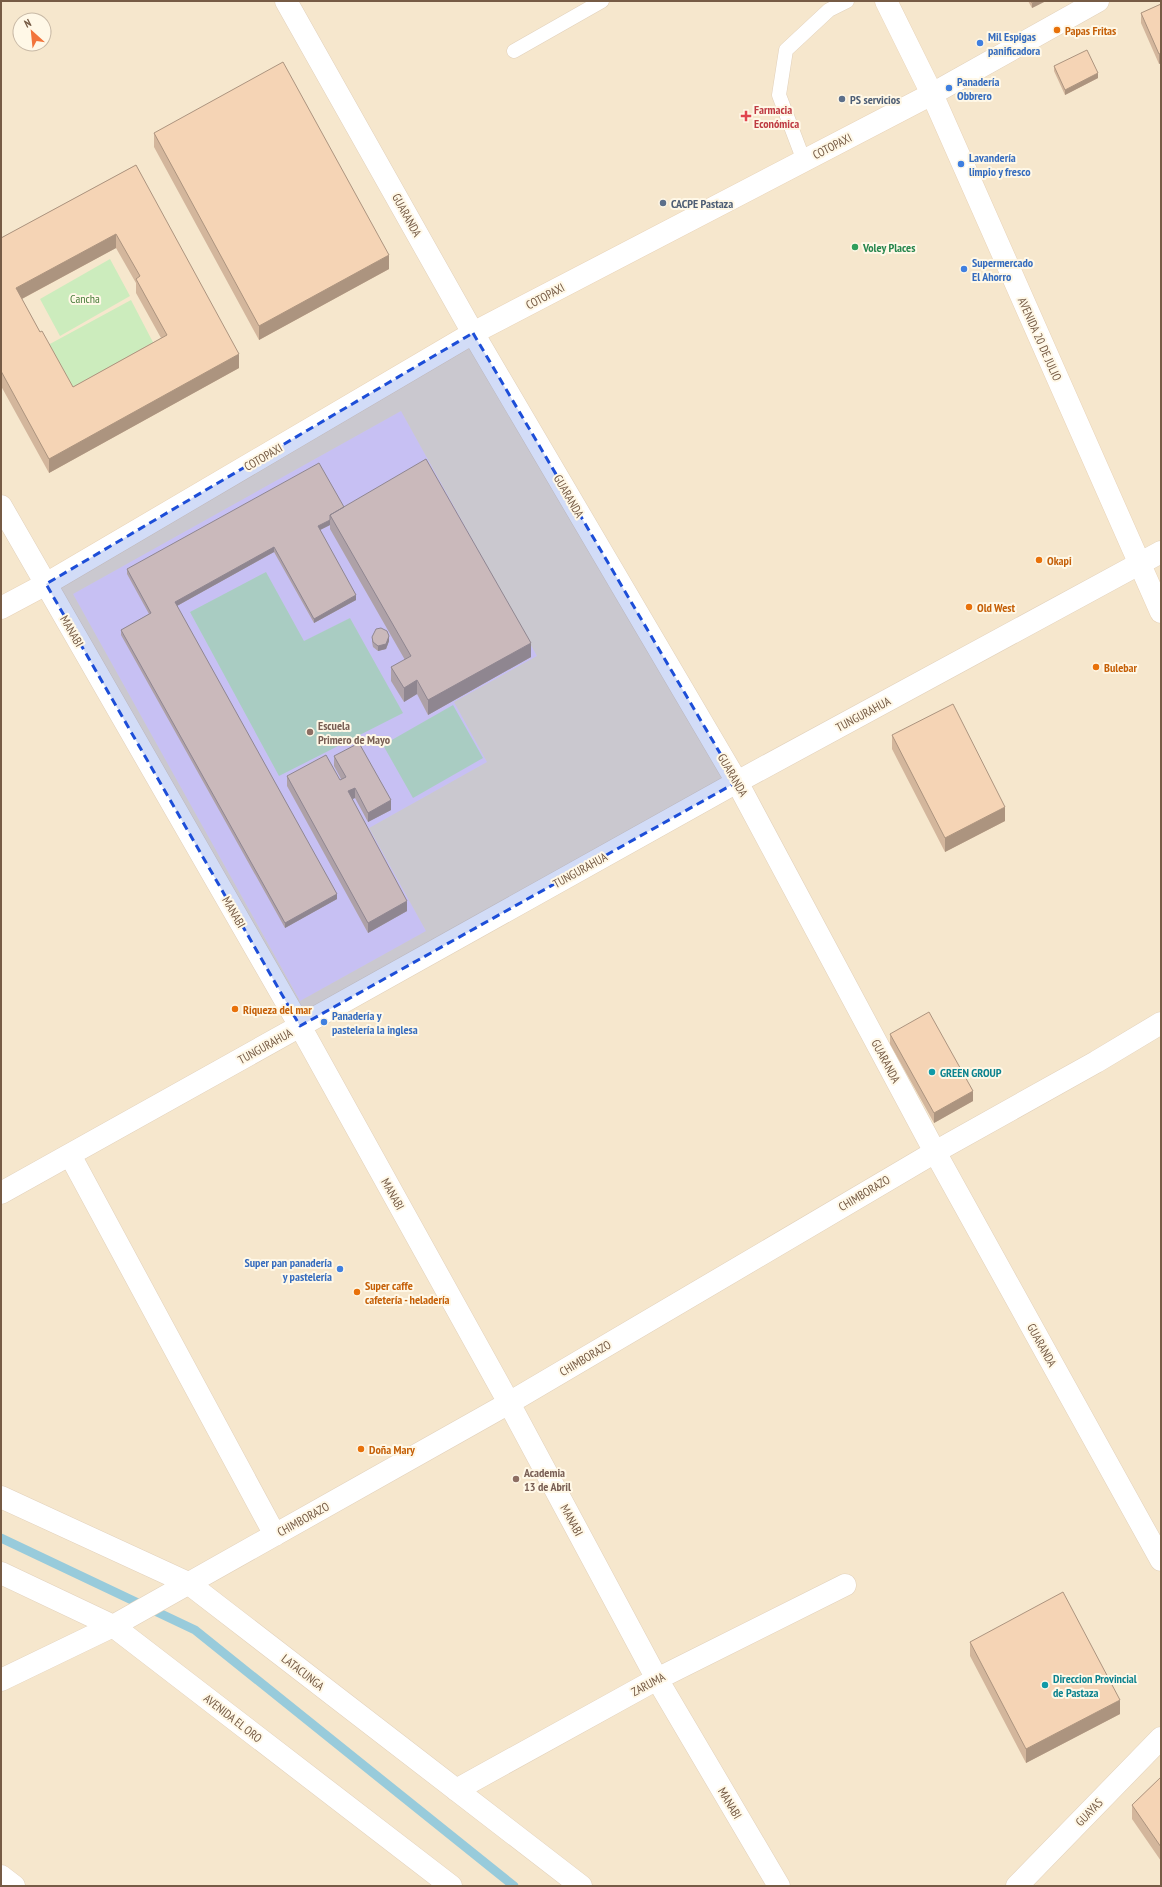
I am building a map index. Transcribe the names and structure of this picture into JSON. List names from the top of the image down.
{
  "streets": {
    "street": [
      "COTOPAXI",
      "GUARANDA",
      "AVENIDA 20 DE JULIO",
      "MANABI",
      "TUNGURAHUA",
      "CHIMBORAZO",
      "LATACUNGA",
      "ZARUMA",
      "AVENIDA EL ORO",
      "GUAYAS"
    ]
  },
  "crossings": [
    ["COTOPAXI", "GUARANDA"],
    ["COTOPAXI", "AVENIDA 20 DE JULIO"],
    ["COTOPAXI", "MANABI"],
    ["GUARANDA", "TUNGURAHUA"],
    ["GUARANDA", "CHIMBORAZO"],
    ["AVENIDA 20 DE JULIO", "TUNGURAHUA"],
    ["MANABI", "TUNGURAHUA"],
    ["MANABI", "CHIMBORAZO"],
    ["MANABI", "ZARUMA"],
    ["CHIMBORAZO", "LATACUNGA"],
    ["CHIMBORAZO", "AVENIDA EL ORO"],
    ["LATACUNGA", "ZARUMA"]
  ],
  "parks": ["Cancha"],
  "places": {
    "other": [
      "Papas Fritas",
      "Mil Espigas panificadora",
      "Panadería Obbrero",
      "PS servicios",
      "Lavandería limpio y fresco",
      "CACPE Pastaza",
      "Voley Places",
      "Supermercado El Ahorro",
      "Okapi",
      "Old West",
      "Bulebar",
      "Escuela Primero de Mayo",
      "Riqueza del mar",
      "Panadería y pastelería la inglesa",
      "GREEN GROUP",
      "Super pan panadería y pastelería",
      "Super caffe cafetería - heladería",
      "Doña Mary",
      "Academia 13 de Abril",
      "Direccion Provincial de Pastaza"
    ],
    "health": ["Farmacia Económica"]
  },
  "north": "top left"
}
